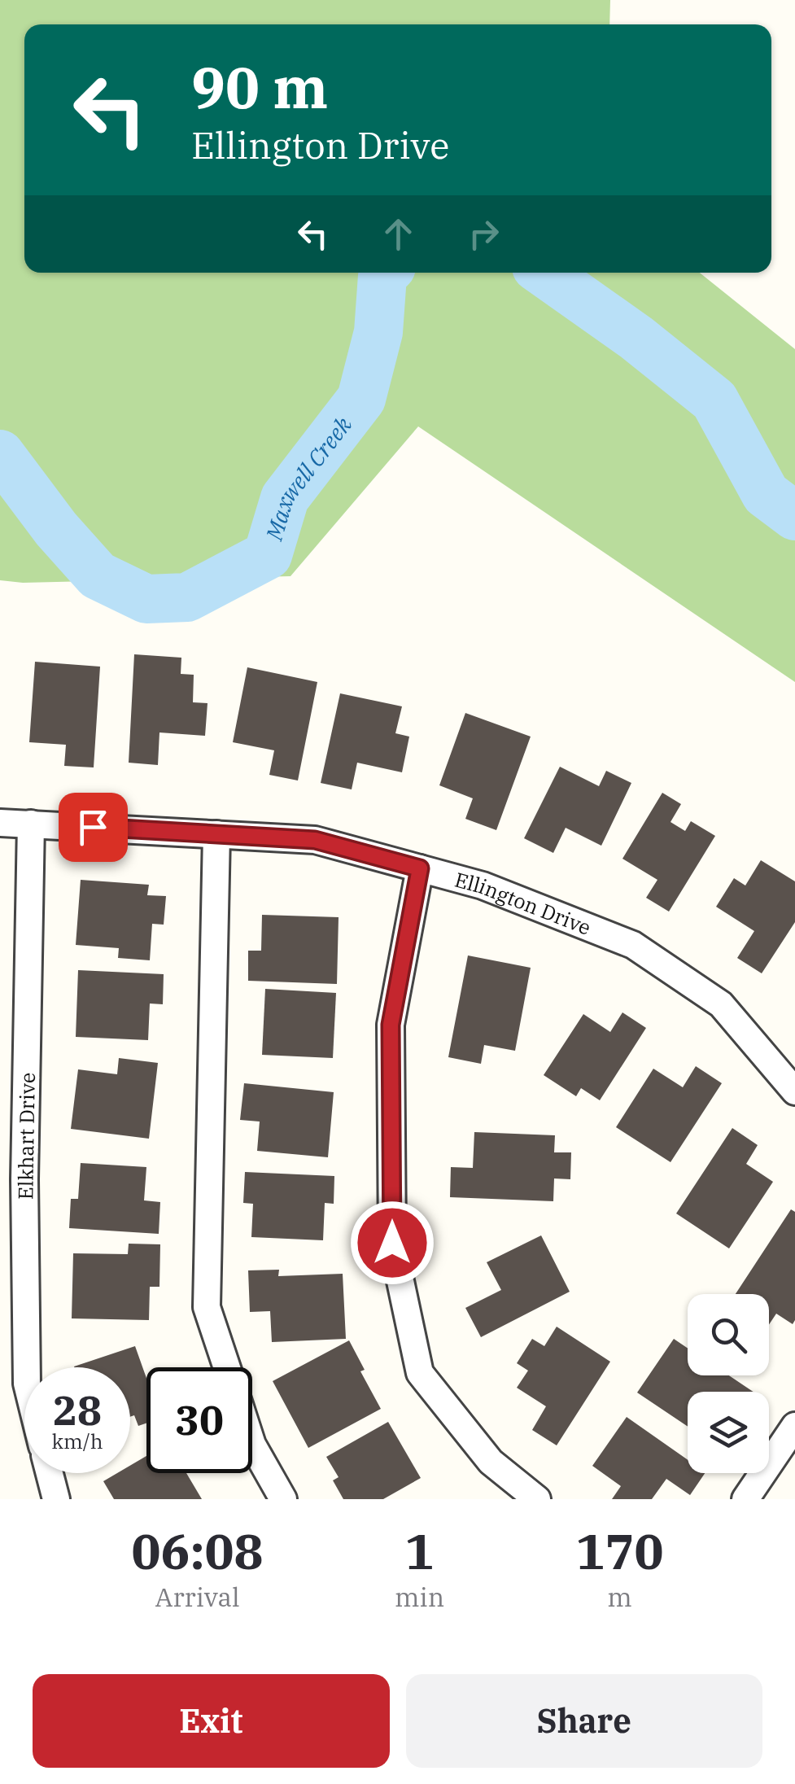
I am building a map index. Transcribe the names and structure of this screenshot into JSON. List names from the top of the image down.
{
  "streets": {
    "street": ["Ellington Drive", "Elkhart Drive"]
  },
  "crossings": [
    ["Ellington Drive", "Elkhart Drive"]
  ],
  "water": ["Maxwell Creek"],
  "page": {
    "turn": ["90 m", "Ellington Drive"],
    "speed": "28 km/h",
    "limit": "30",
    "eta": [
      "06:08",
      "Arrival",
      "1",
      "min",
      "170",
      "m"
    ],
    "buttons": ["Exit", "Share"]
  }
}
